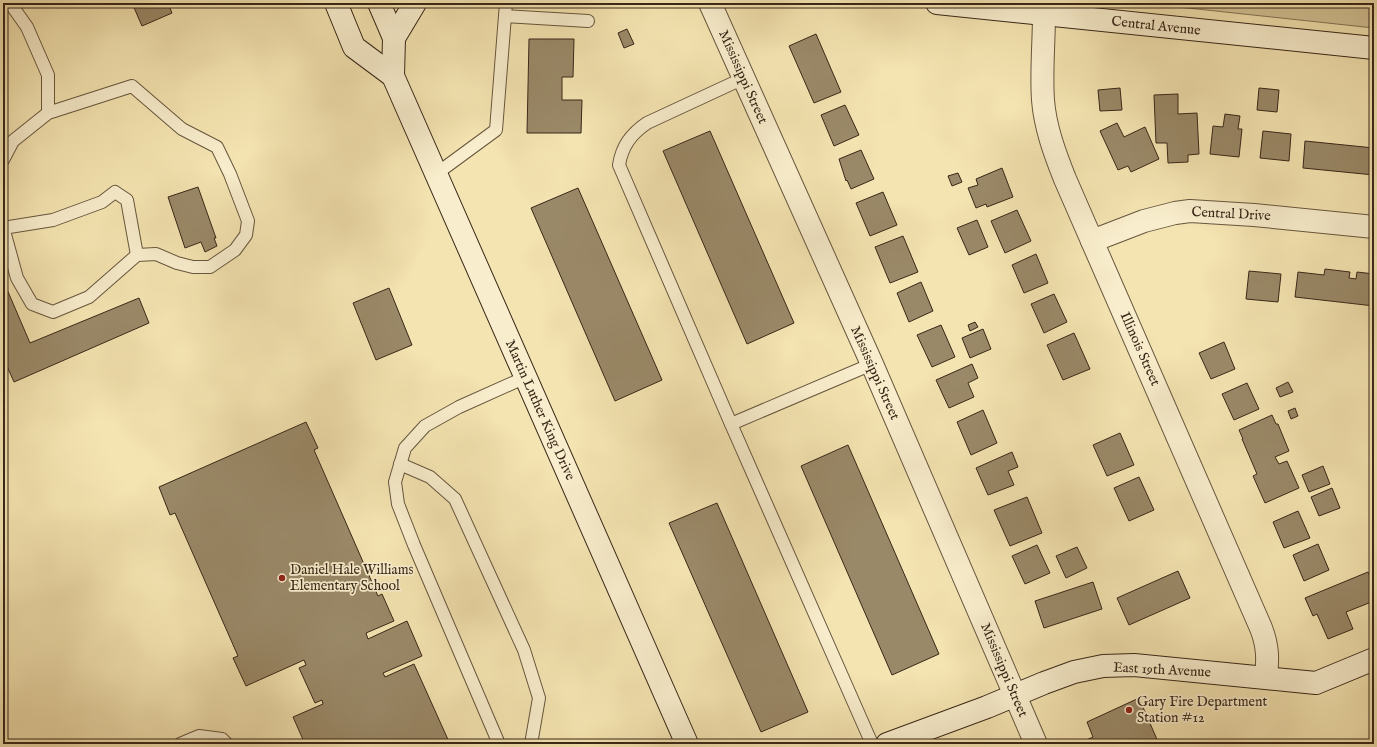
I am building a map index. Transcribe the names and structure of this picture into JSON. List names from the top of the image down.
{
  "streets": {
    "street": [
      "Central Avenue",
      "Mississippi Street",
      "Central Drive",
      "Illinois Street",
      "Martin Luther King Drive",
      "East 19th Avenue"
    ]
  },
  "crossings": [
    ["Central Avenue", "Illinois Street"],
    ["Mississippi Street", "East 19th Avenue"],
    ["Central Drive", "Illinois Street"],
    ["Illinois Street", "East 19th Avenue"]
  ],
  "places": ["Daniel Hale Williams Elementary School", "Gary Fire Department Station #12"]
}
